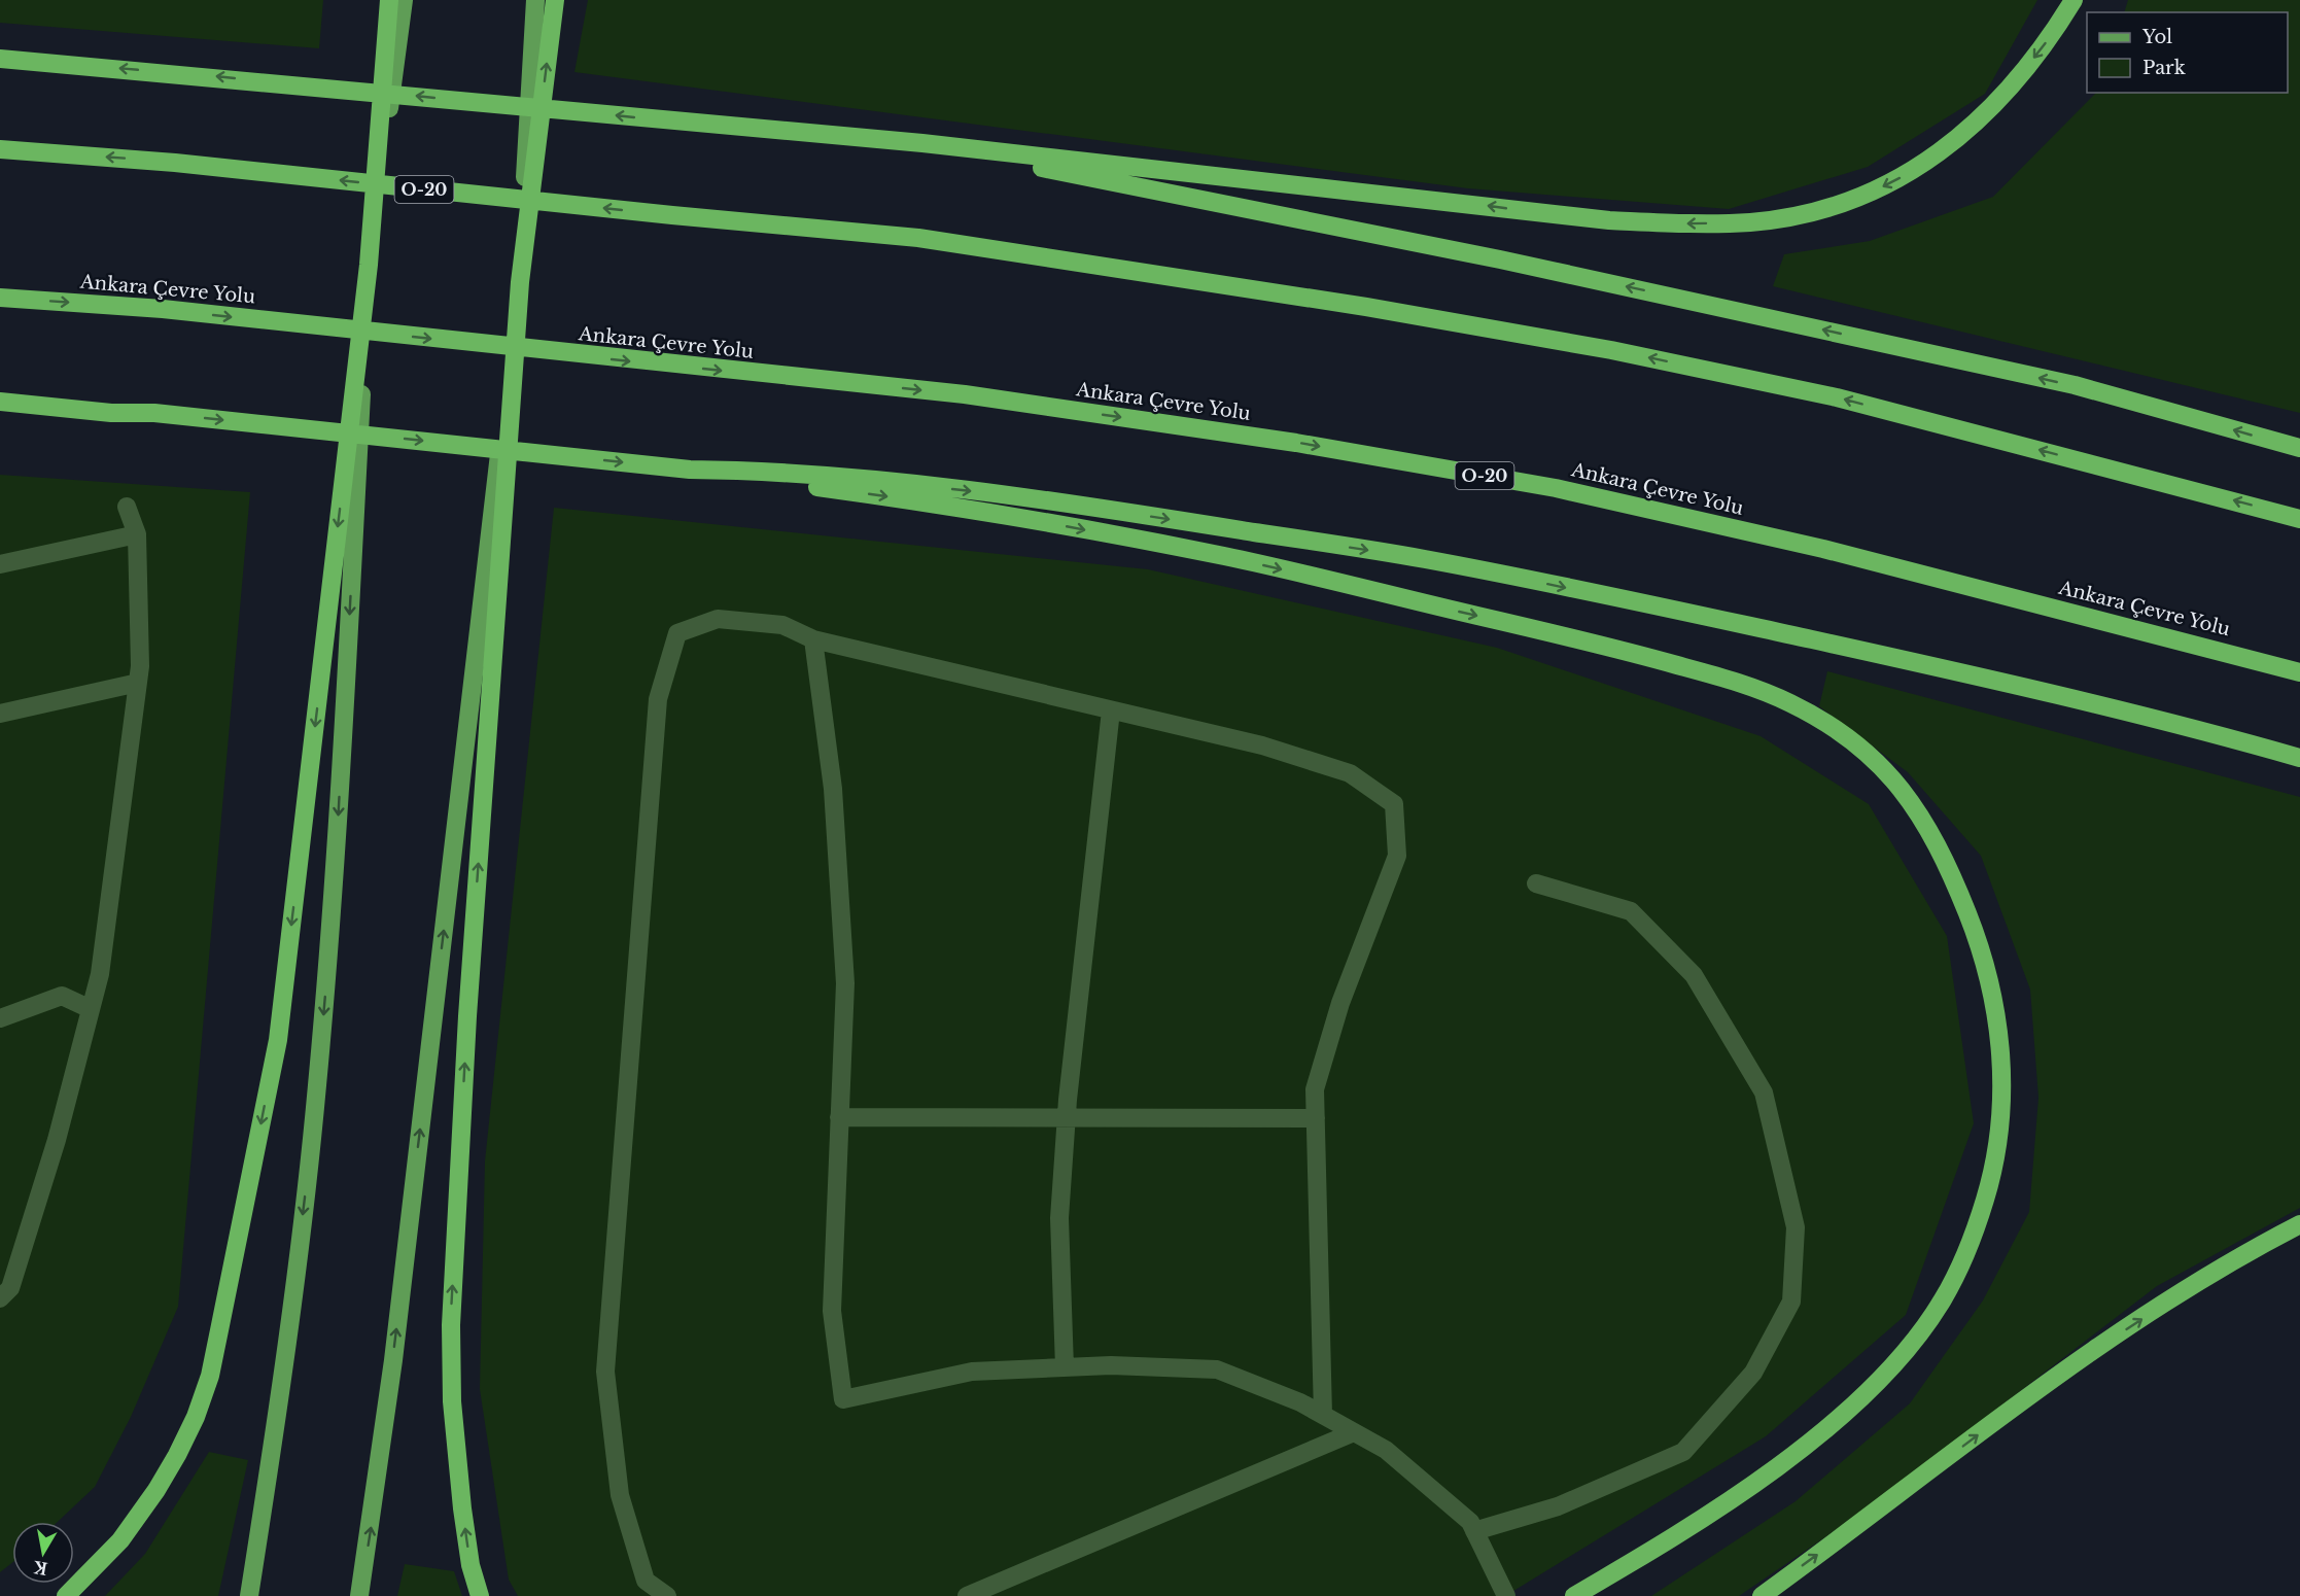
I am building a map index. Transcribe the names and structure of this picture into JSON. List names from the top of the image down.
{
  "streets": {
    "highway": ["O-20", "Ankara Çevre Yolu"]
  },
  "legend": ["Yol", "Park"],
  "north": "bottom"
}
